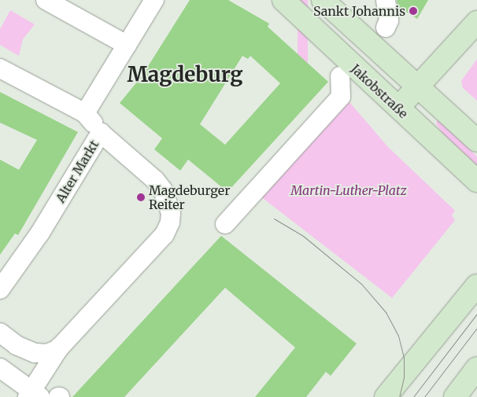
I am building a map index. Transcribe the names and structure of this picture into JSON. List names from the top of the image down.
{
  "streets": {
    "main road": ["Jakobstraße"],
    "street": ["Alter Markt"]
  },
  "districts": ["Magdeburg"],
  "parks": ["Martin-Luther-Platz"],
  "places": ["Sankt Johannis", "Magdeburger Reiter"]
}
